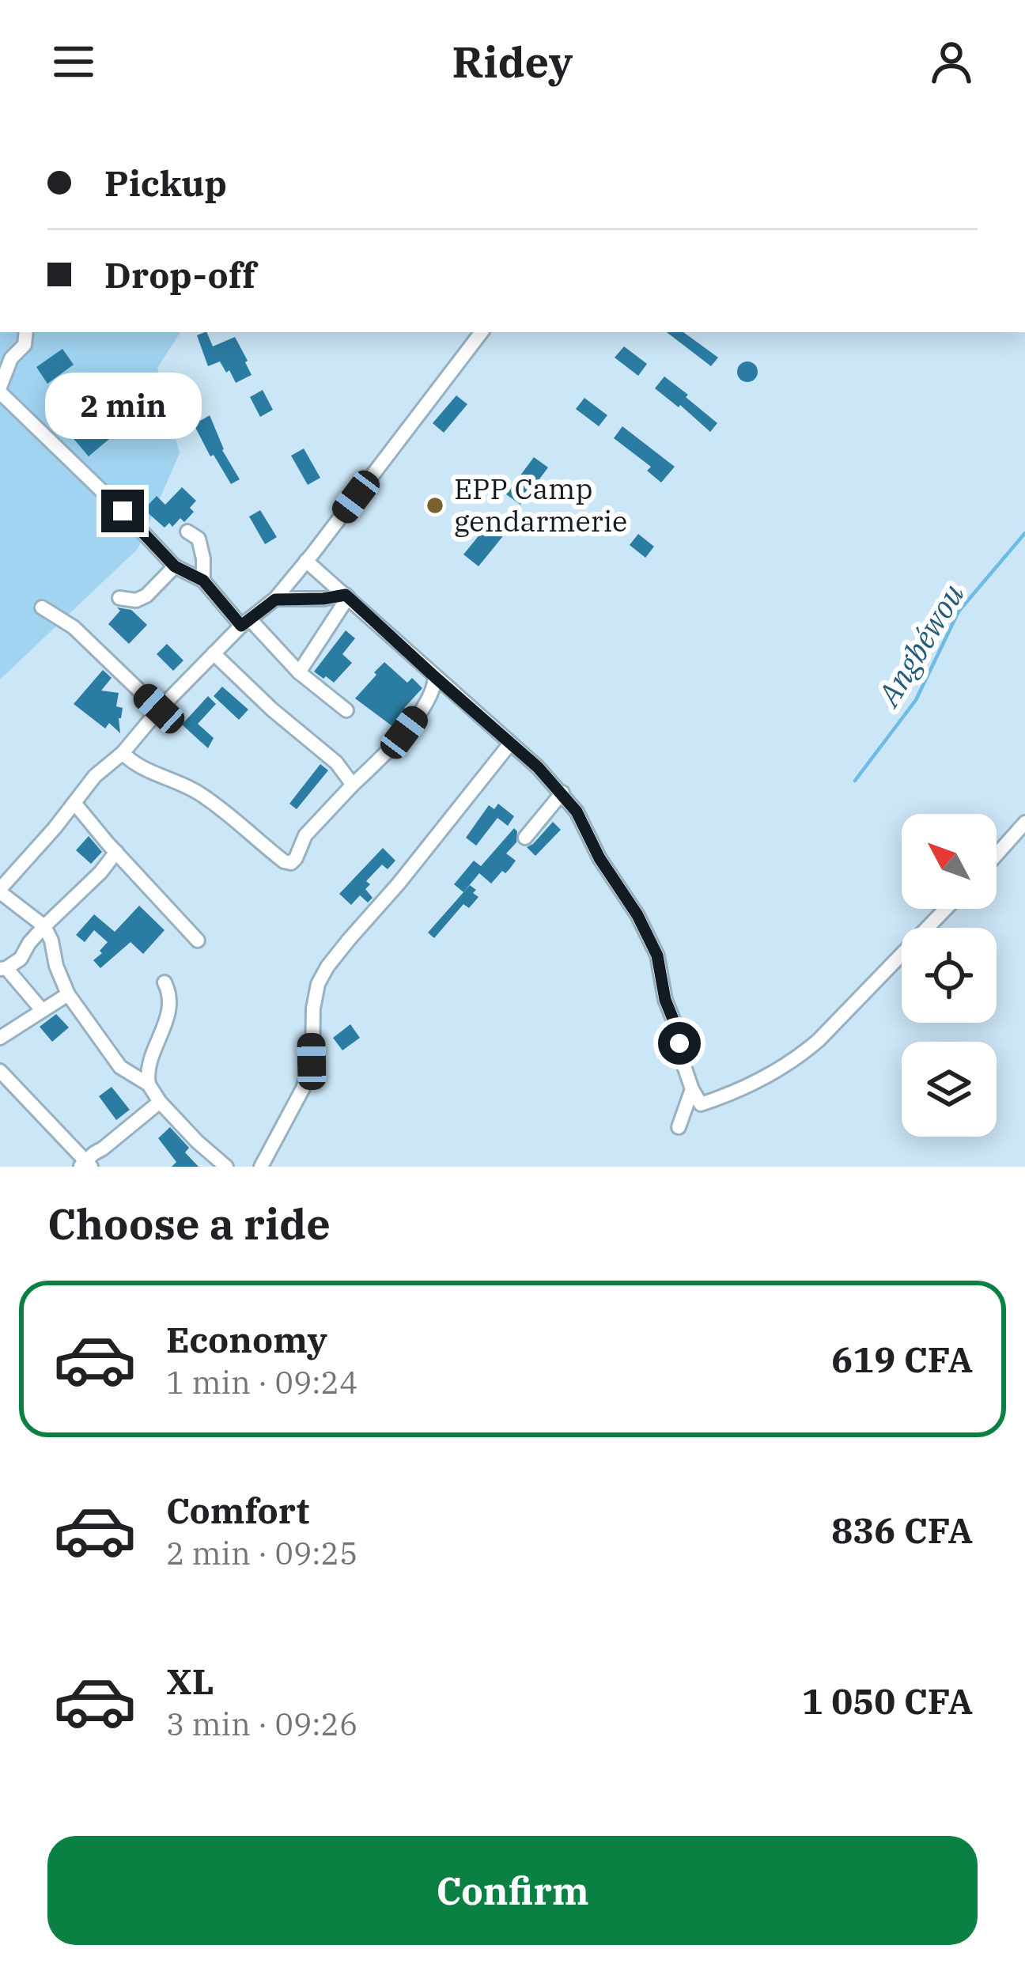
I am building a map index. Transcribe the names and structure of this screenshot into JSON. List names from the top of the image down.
{
  "water": ["Angbéwou"],
  "places": ["EPP Camp gendarmerie"],
  "north": "top left",
  "page": {
    "header": "Ridey",
    "banner": ["Pickup", "Drop-off"],
    "bubble": "2 min",
    "heading": "Choose a ride",
    "list": [
      {
        "name": "Economy",
        "note": "1 min · 09:24",
        "value": "619 CFA"
      },
      {
        "name": "Comfort",
        "note": "2 min · 09:25",
        "value": "836 CFA"
      },
      {
        "name": "XL",
        "note": "3 min · 09:26",
        "value": "1 050 CFA"
      }
    ],
    "buttons": "Confirm"
  }
}
